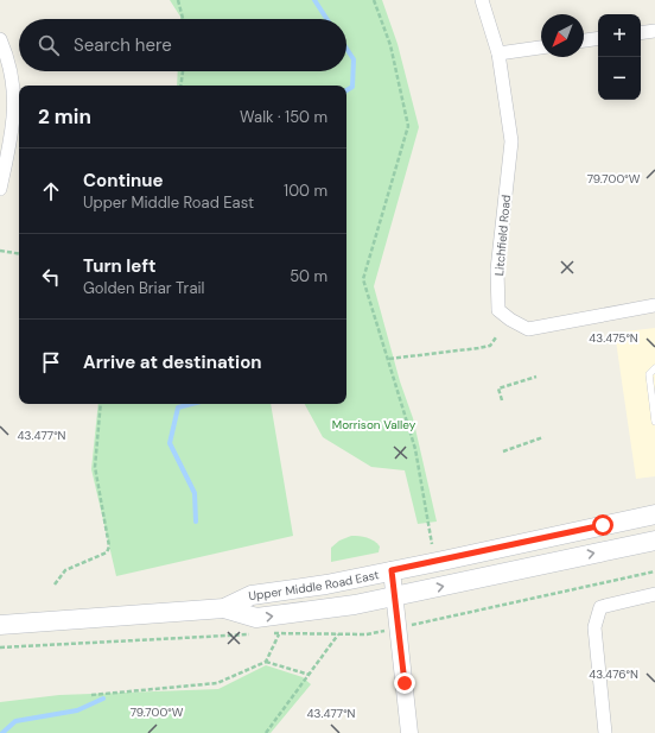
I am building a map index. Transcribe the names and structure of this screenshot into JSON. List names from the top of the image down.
{
  "streets": {
    "main road": ["Upper Middle Road East"],
    "street": ["Litchfield Road"]
  },
  "parks": ["Morrison Valley"],
  "north": "bottom left",
  "page": {
    "map_buttons": ["+", "−"],
    "search": "Search here",
    "heading": ["2 min", "Walk · 150 m"],
    "list": [
      ["Continue", "Upper Middle Road East", "100 m"],
      ["Turn left", "Golden Briar Trail", "50 m"],
      "Arrive at destination"
    ]
  },
  "coordinates": [
    "79.700°W",
    "43.475°N",
    "43.477°N",
    "43.476°N"
  ]
}
